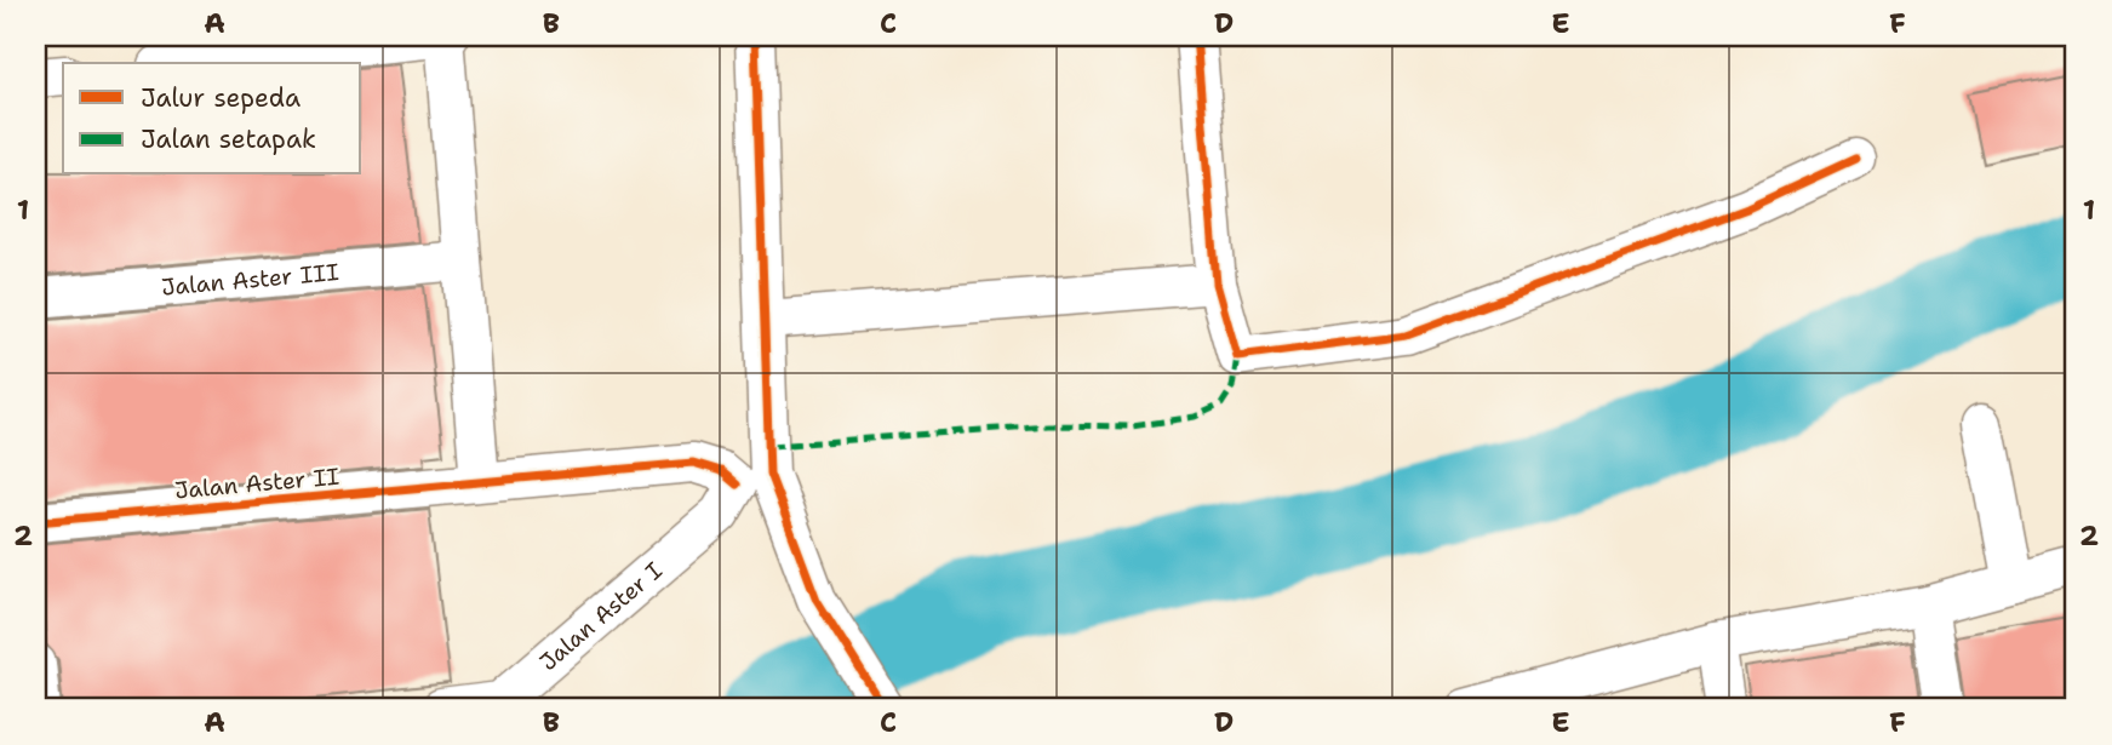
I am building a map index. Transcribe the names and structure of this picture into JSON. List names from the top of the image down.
{
  "streets": {
    "street": ["Jalan Aster III", "Jalan Aster II", "Jalan Aster I"]
  },
  "crossings": [
    ["Jalan Aster II", "Jalan Aster I"]
  ],
  "legend": ["Jalur sepeda", "Jalan setapak"],
  "grid": {
    "columns": [
      "A",
      "B",
      "C",
      "D",
      "E",
      "F"
    ],
    "rows": ["1", "2"]
  }
}
